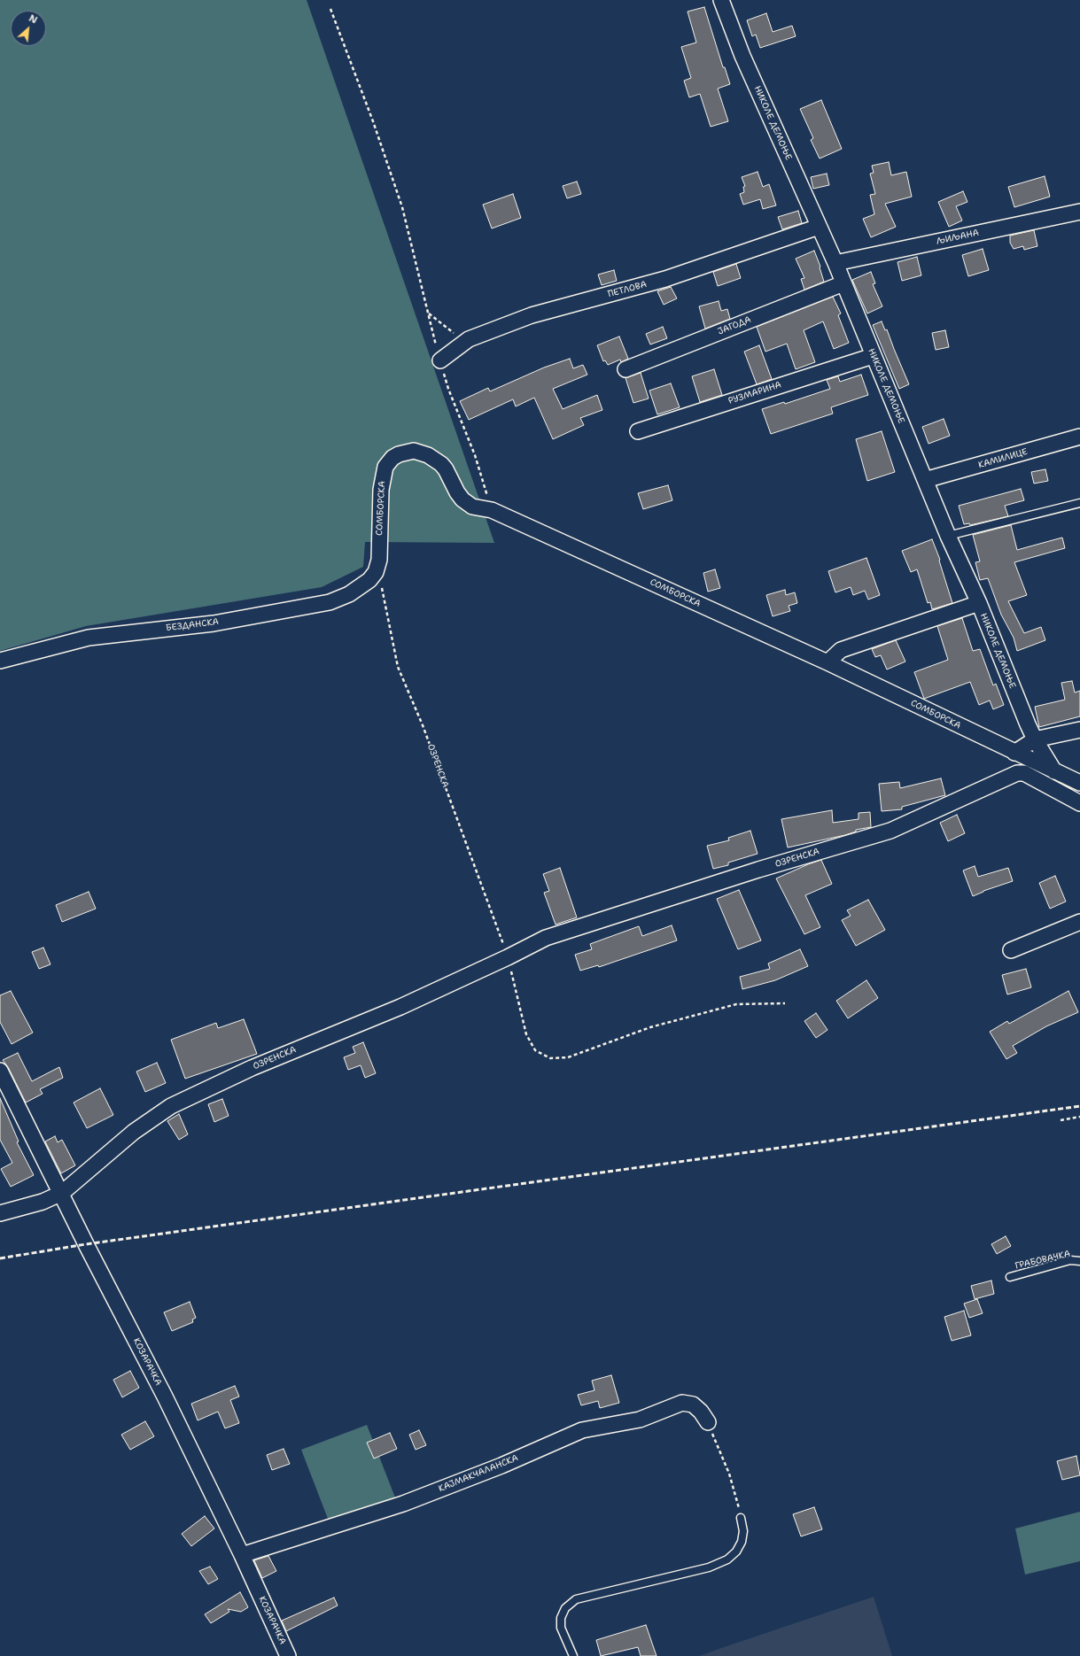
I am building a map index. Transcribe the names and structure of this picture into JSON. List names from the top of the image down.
{
  "streets": {
    "street": [
      "НИКОЛЕ ДЕМОЊЕ",
      "ЉИЉАНА",
      "ПЕТЛОВА",
      "ЈАГОДА",
      "РУЗМАРИНА",
      "КАМИЛИЦЕ",
      "СОМБОРСКА",
      "БЕЗДАНСКА",
      "ОЗРЕНСКА",
      "КОЗАРАЧКА",
      "КАЈМАКЧАЛАНСКА"
    ],
    "lane": ["ГРАБОВАЧКА"]
  },
  "crossings": [
    ["НИКОЛЕ ДЕМОЊЕ", "ЉИЉАНА"],
    ["НИКОЛЕ ДЕМОЊЕ", "ПЕТЛОВА"],
    ["НИКОЛЕ ДЕМОЊЕ", "ЈАГОДА"],
    ["НИКОЛЕ ДЕМОЊЕ", "РУЗМАРИНА"],
    ["НИКОЛЕ ДЕМОЊЕ", "КАМИЛИЦЕ"],
    ["НИКОЛЕ ДЕМОЊЕ", "СОМБОРСКА"],
    ["СОМБОРСКА", "БЕЗДАНСКА"],
    ["СОМБОРСКА", "ОЗРЕНСКА"],
    ["БЕЗДАНСКА", "ОЗРЕНСКА"],
    ["ОЗРЕНСКА", "КОЗАРАЧКА"],
    ["КОЗАРАЧКА", "КАЈМАКЧАЛАНСКА"]
  ],
  "north": "top right"
}
